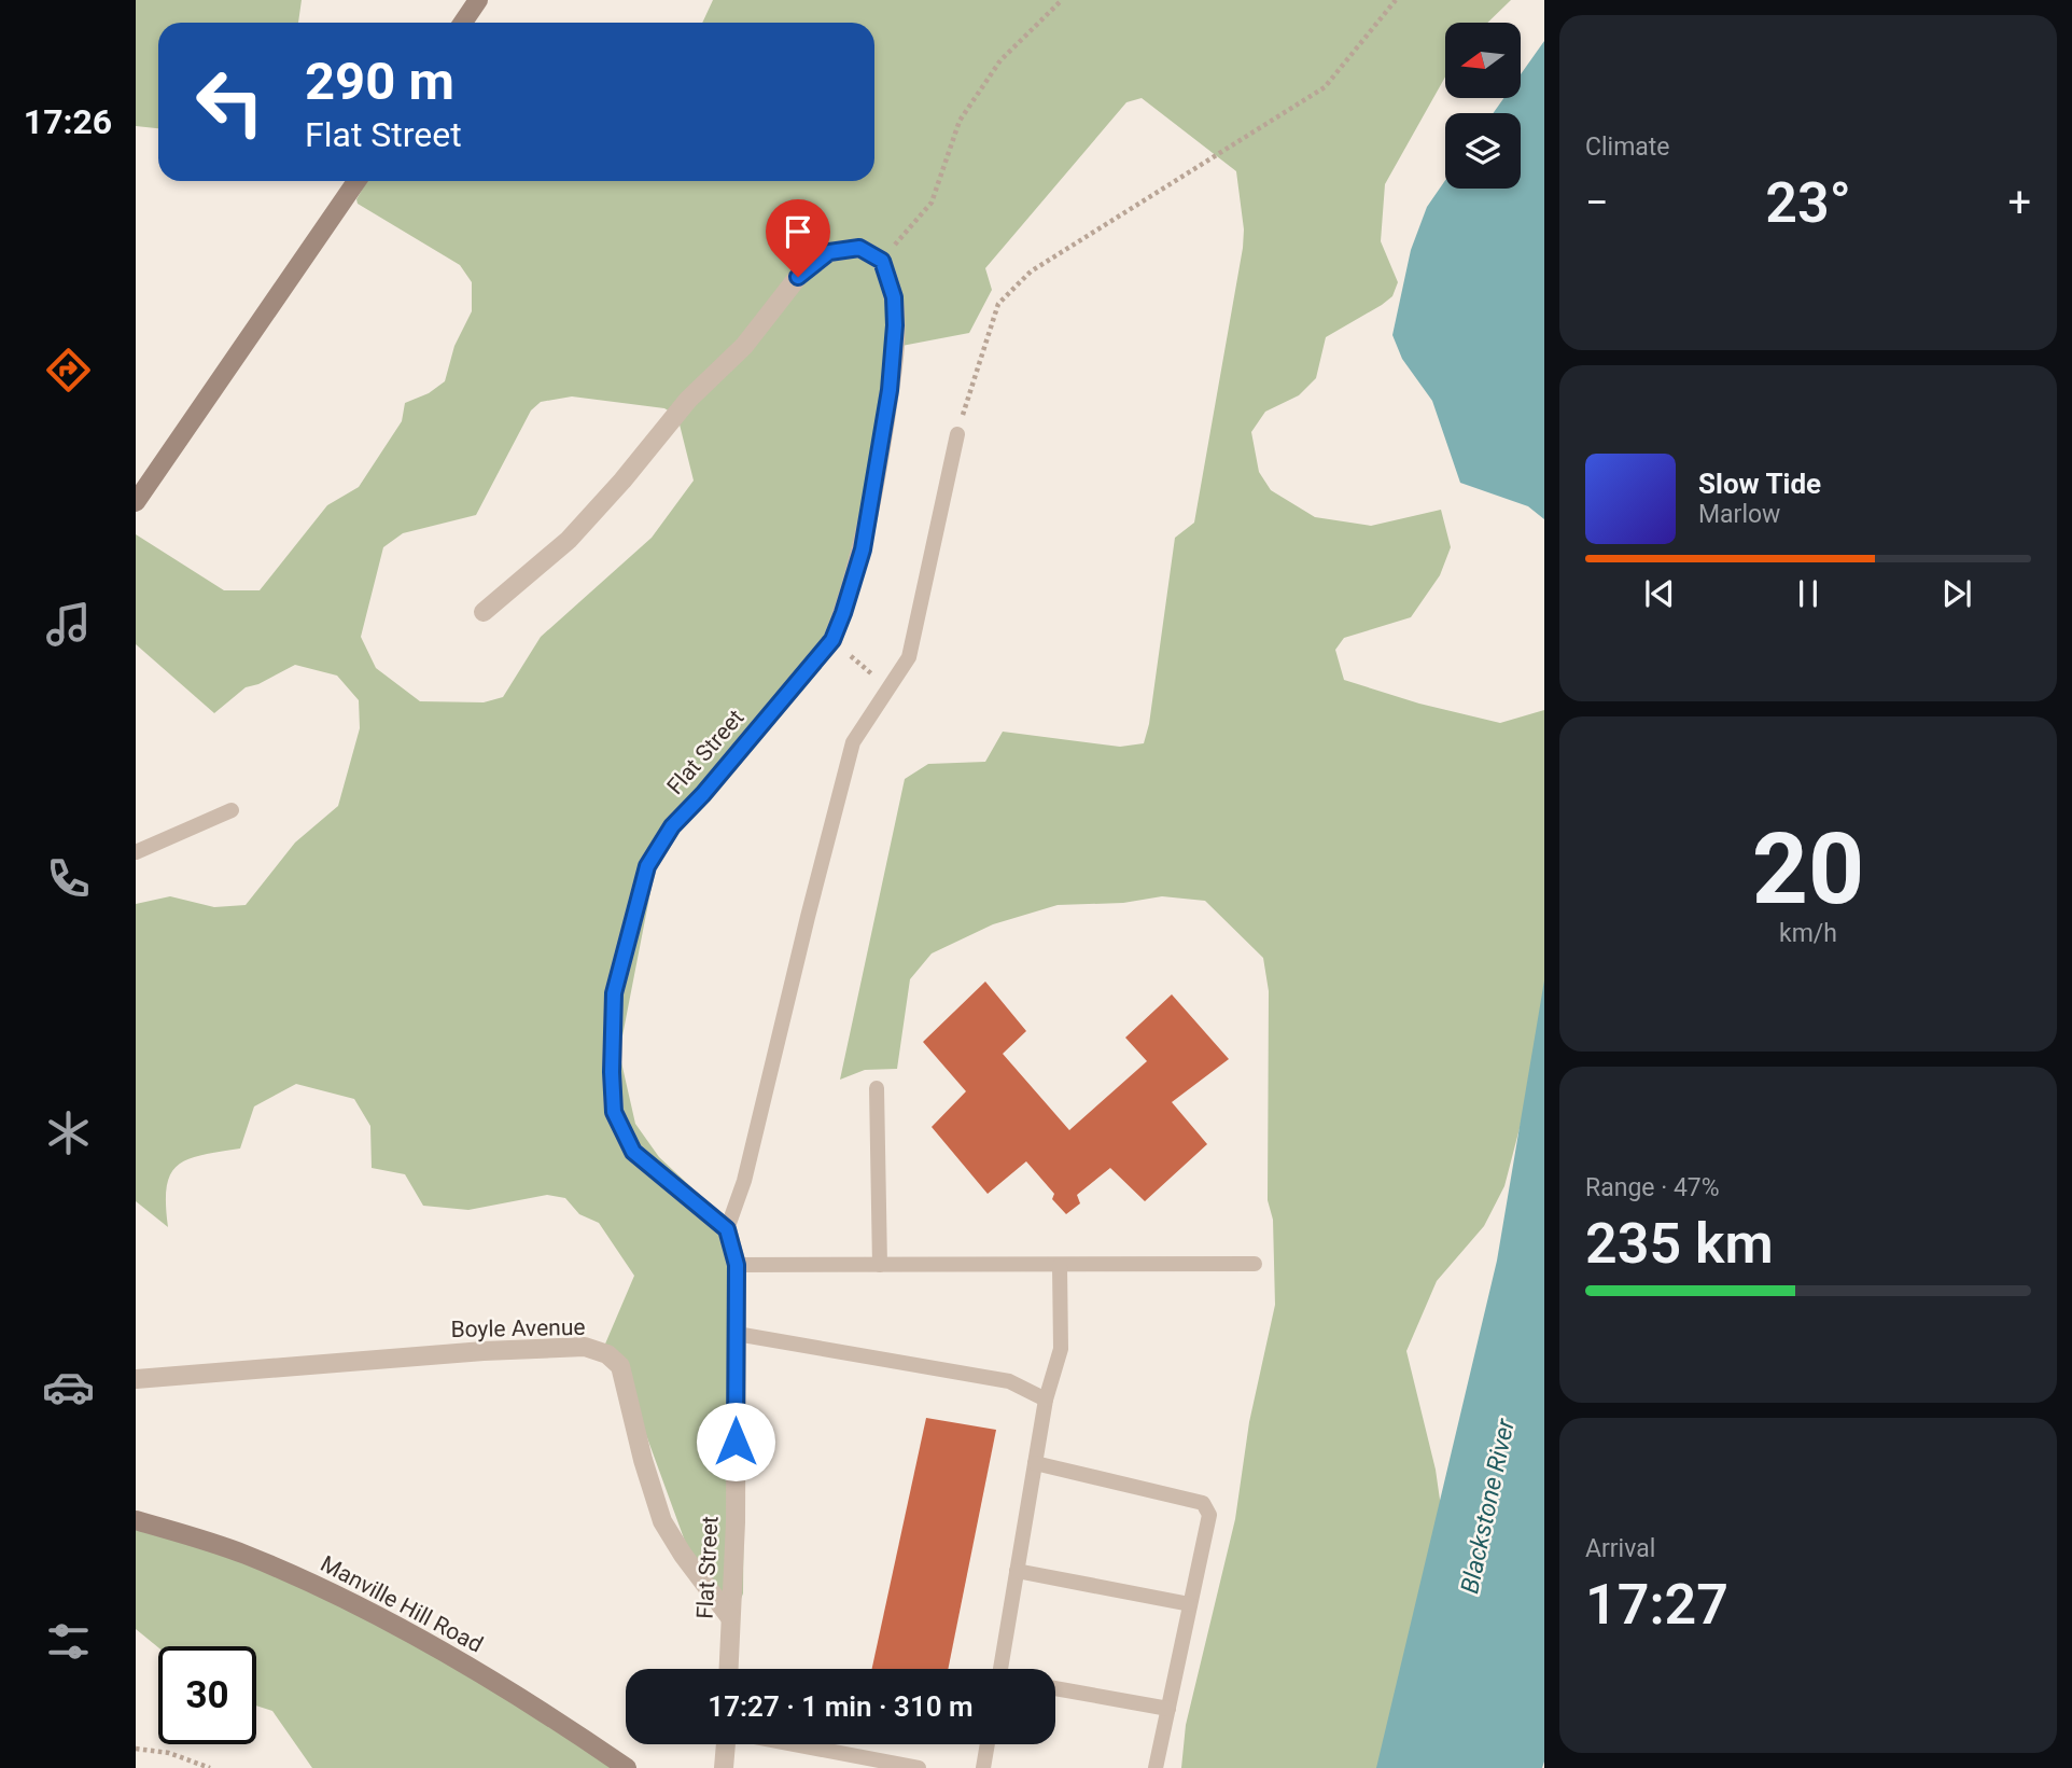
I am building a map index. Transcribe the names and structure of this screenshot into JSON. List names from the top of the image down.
{
  "streets": {
    "main road": ["Manville Hill Road"],
    "street": ["Flat Street", "Boyle Avenue"]
  },
  "crossings": [
    ["Flat Street", "Boyle Avenue"]
  ],
  "water": ["Blackstone River"],
  "north": "left",
  "page": {
    "tabs": "17:26",
    "tile": [
      "Climate",
      ["20", "km/h"],
      ["Range · 47%", "235 km"],
      ["Arrival", "17:27"]
    ],
    "turn": ["290 m", "Flat Street"],
    "heat": ["−", "23°", "+"],
    "song": ["Slow Tide", "Marlow"],
    "limit": "30",
    "trip": "17:27 · 1 min · 310 m"
  }
}
